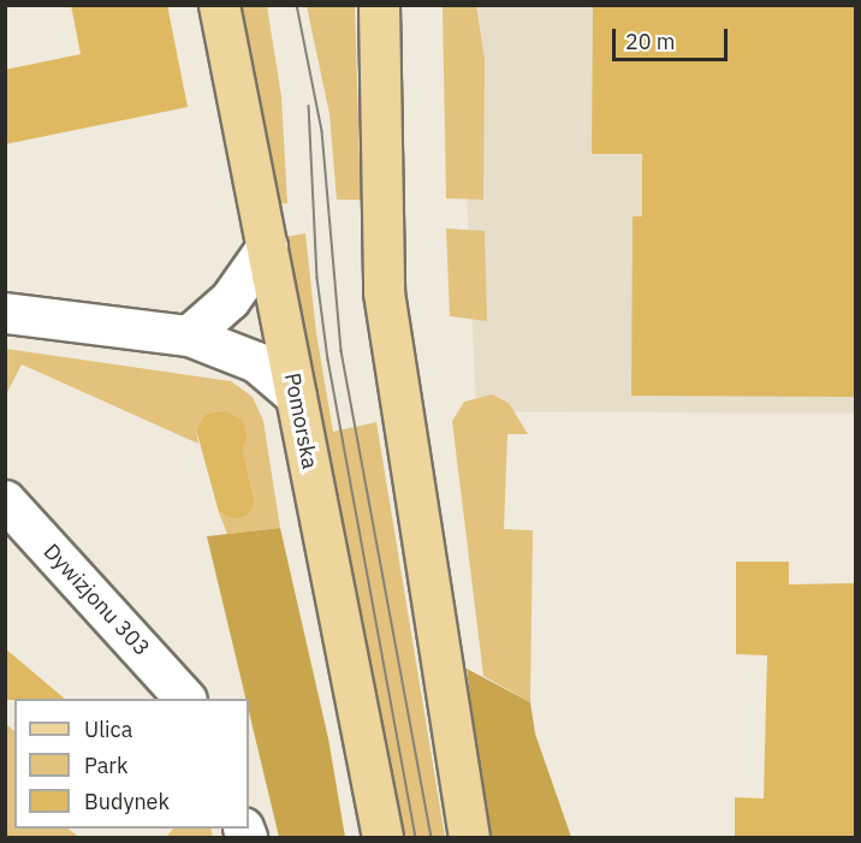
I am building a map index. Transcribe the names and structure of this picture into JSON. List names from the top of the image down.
{
  "streets": {
    "main road": ["Pomorska"],
    "street": ["Dywizjonu 303"]
  },
  "legend": ["Ulica", "Park", "Budynek"],
  "scale_bar": "20 m"
}
